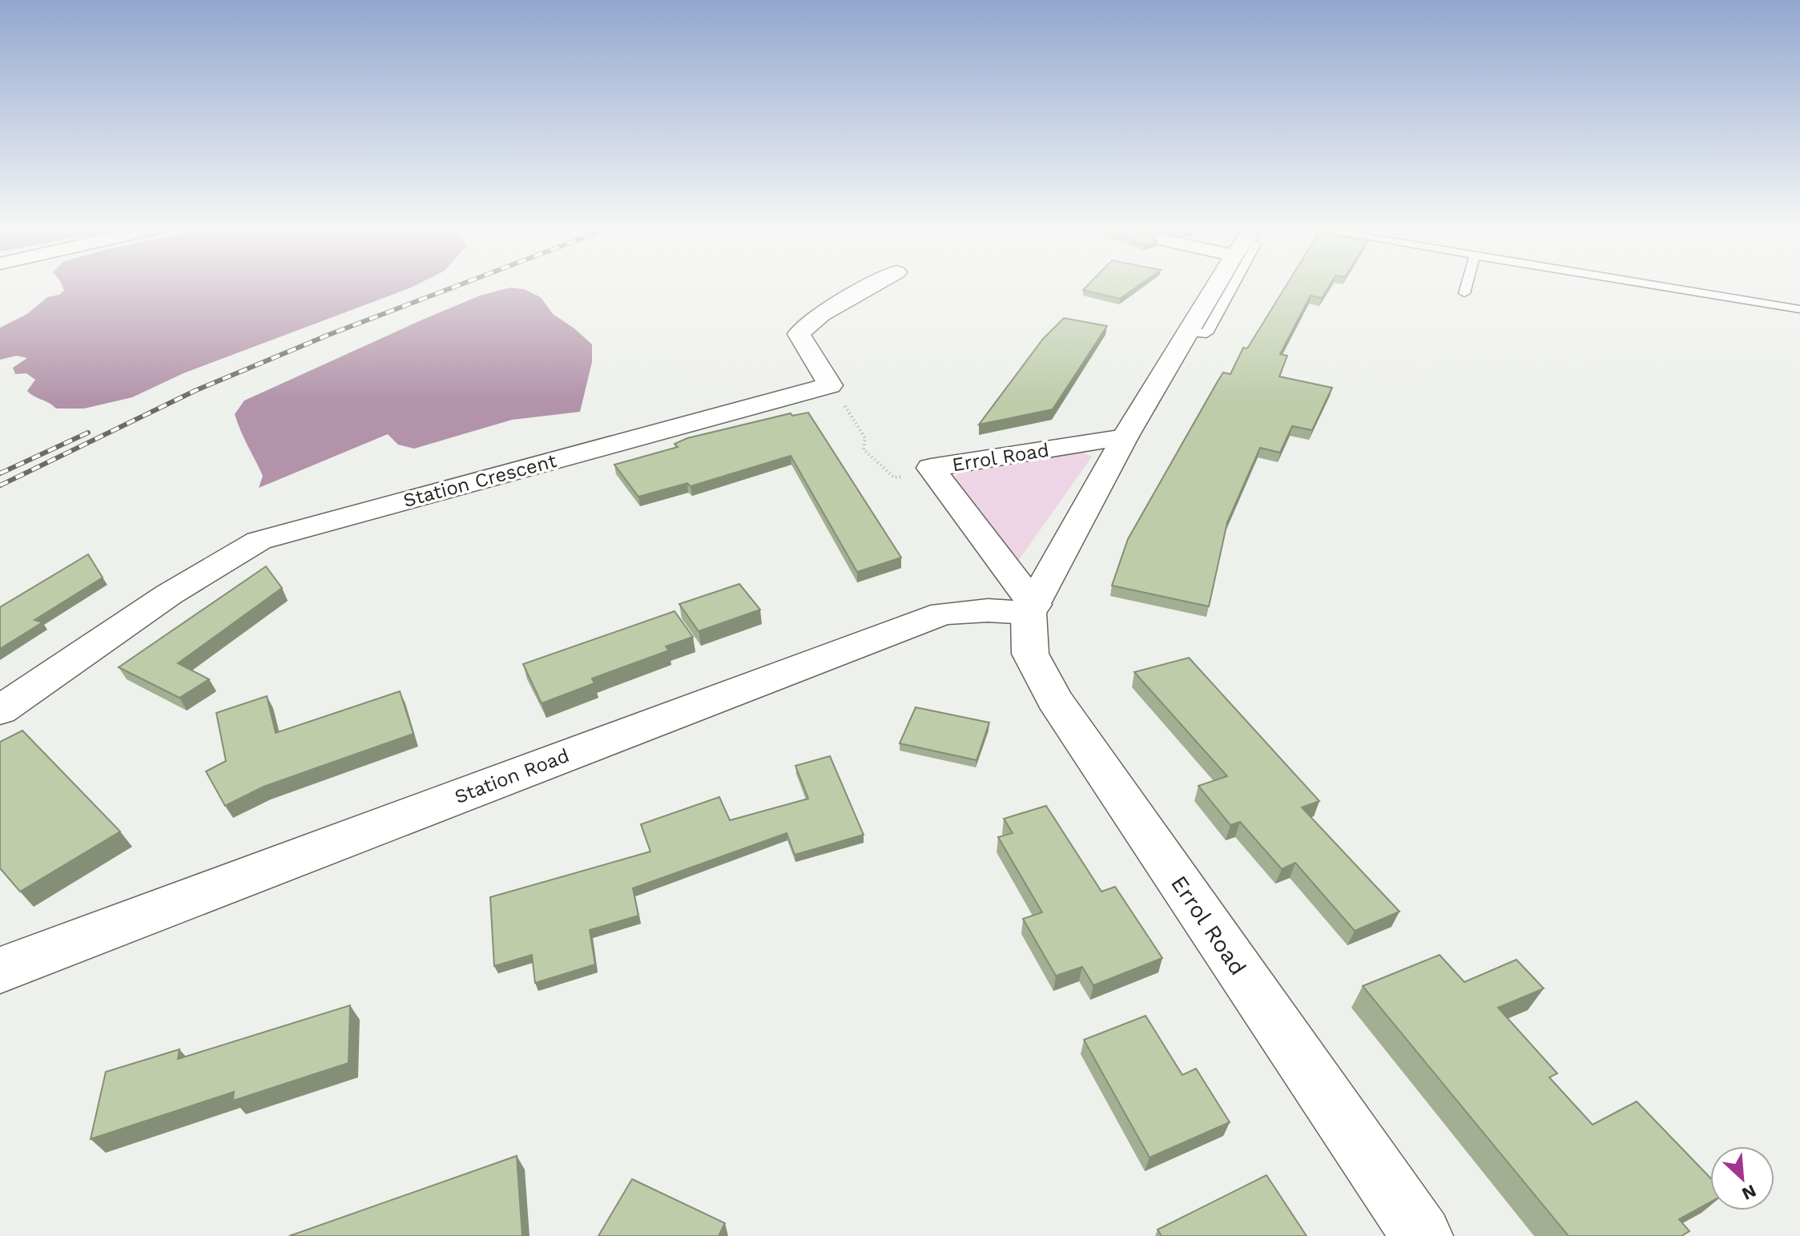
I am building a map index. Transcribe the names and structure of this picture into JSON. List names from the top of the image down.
{
  "streets": {
    "street": ["Errol Road", "Station Crescent", "Station Road"]
  },
  "crossings": [
    ["Errol Road", "Station Road"]
  ],
  "north": "bottom right"
}
